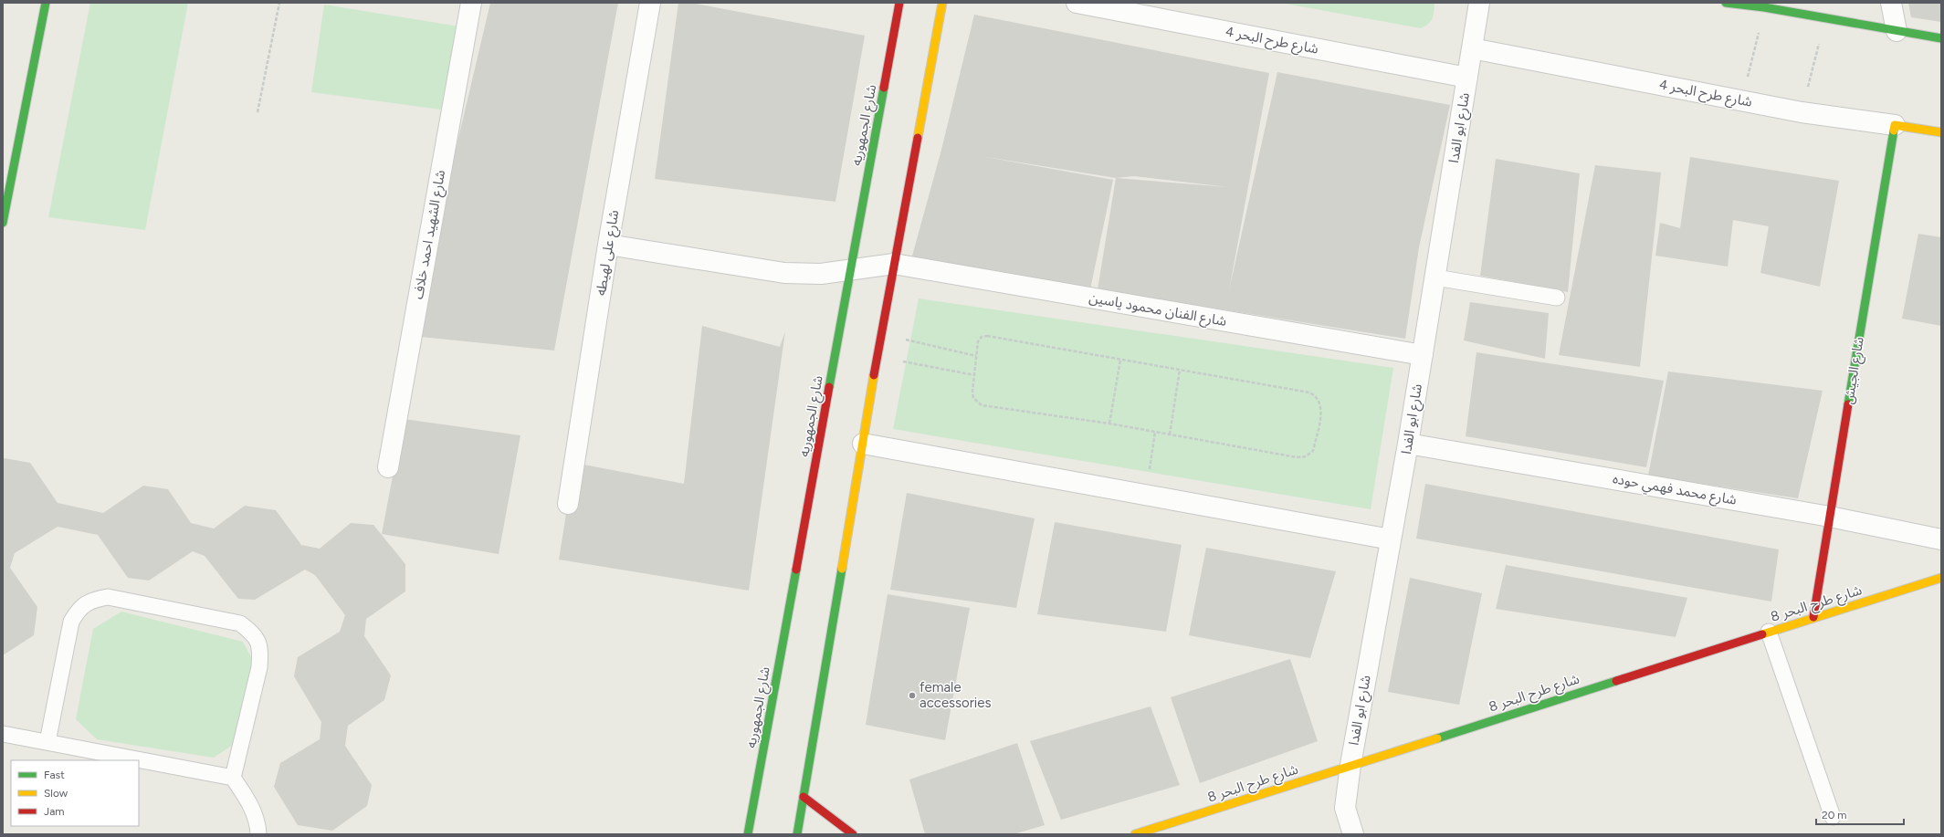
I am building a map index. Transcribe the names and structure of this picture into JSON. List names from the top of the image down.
{
  "streets": {
    "street": [
      "شارع طرح البحر 4",
      "شارع الجمهوريه",
      "شارع ابو الفدا",
      "شارع الشهيد احمد خلاف",
      "شارع على لهيطه",
      "شارع الفنان محمود ياسين",
      "شارع الجيش",
      "شارع محمد فهمي حوده",
      "شارع طرح البحر 8"
    ]
  },
  "crossings": [
    ["شارع طرح البحر 4", "شارع ابو الفدا"],
    ["شارع طرح البحر 4", "شارع الجيش"],
    ["شارع الجمهوريه", "شارع الفنان محمود ياسين"],
    ["شارع ابو الفدا", "شارع الفنان محمود ياسين"],
    ["شارع ابو الفدا", "شارع محمد فهمي حوده"],
    ["شارع ابو الفدا", "شارع طرح البحر 8"],
    ["شارع على لهيطه", "شارع الفنان محمود ياسين"],
    ["شارع الجيش", "شارع محمد فهمي حوده"],
    ["شارع الجيش", "شارع طرح البحر 8"]
  ],
  "places": ["female accessories"],
  "legend": ["Fast", "Slow", "Jam"],
  "scale_bar": "20 m"
}
